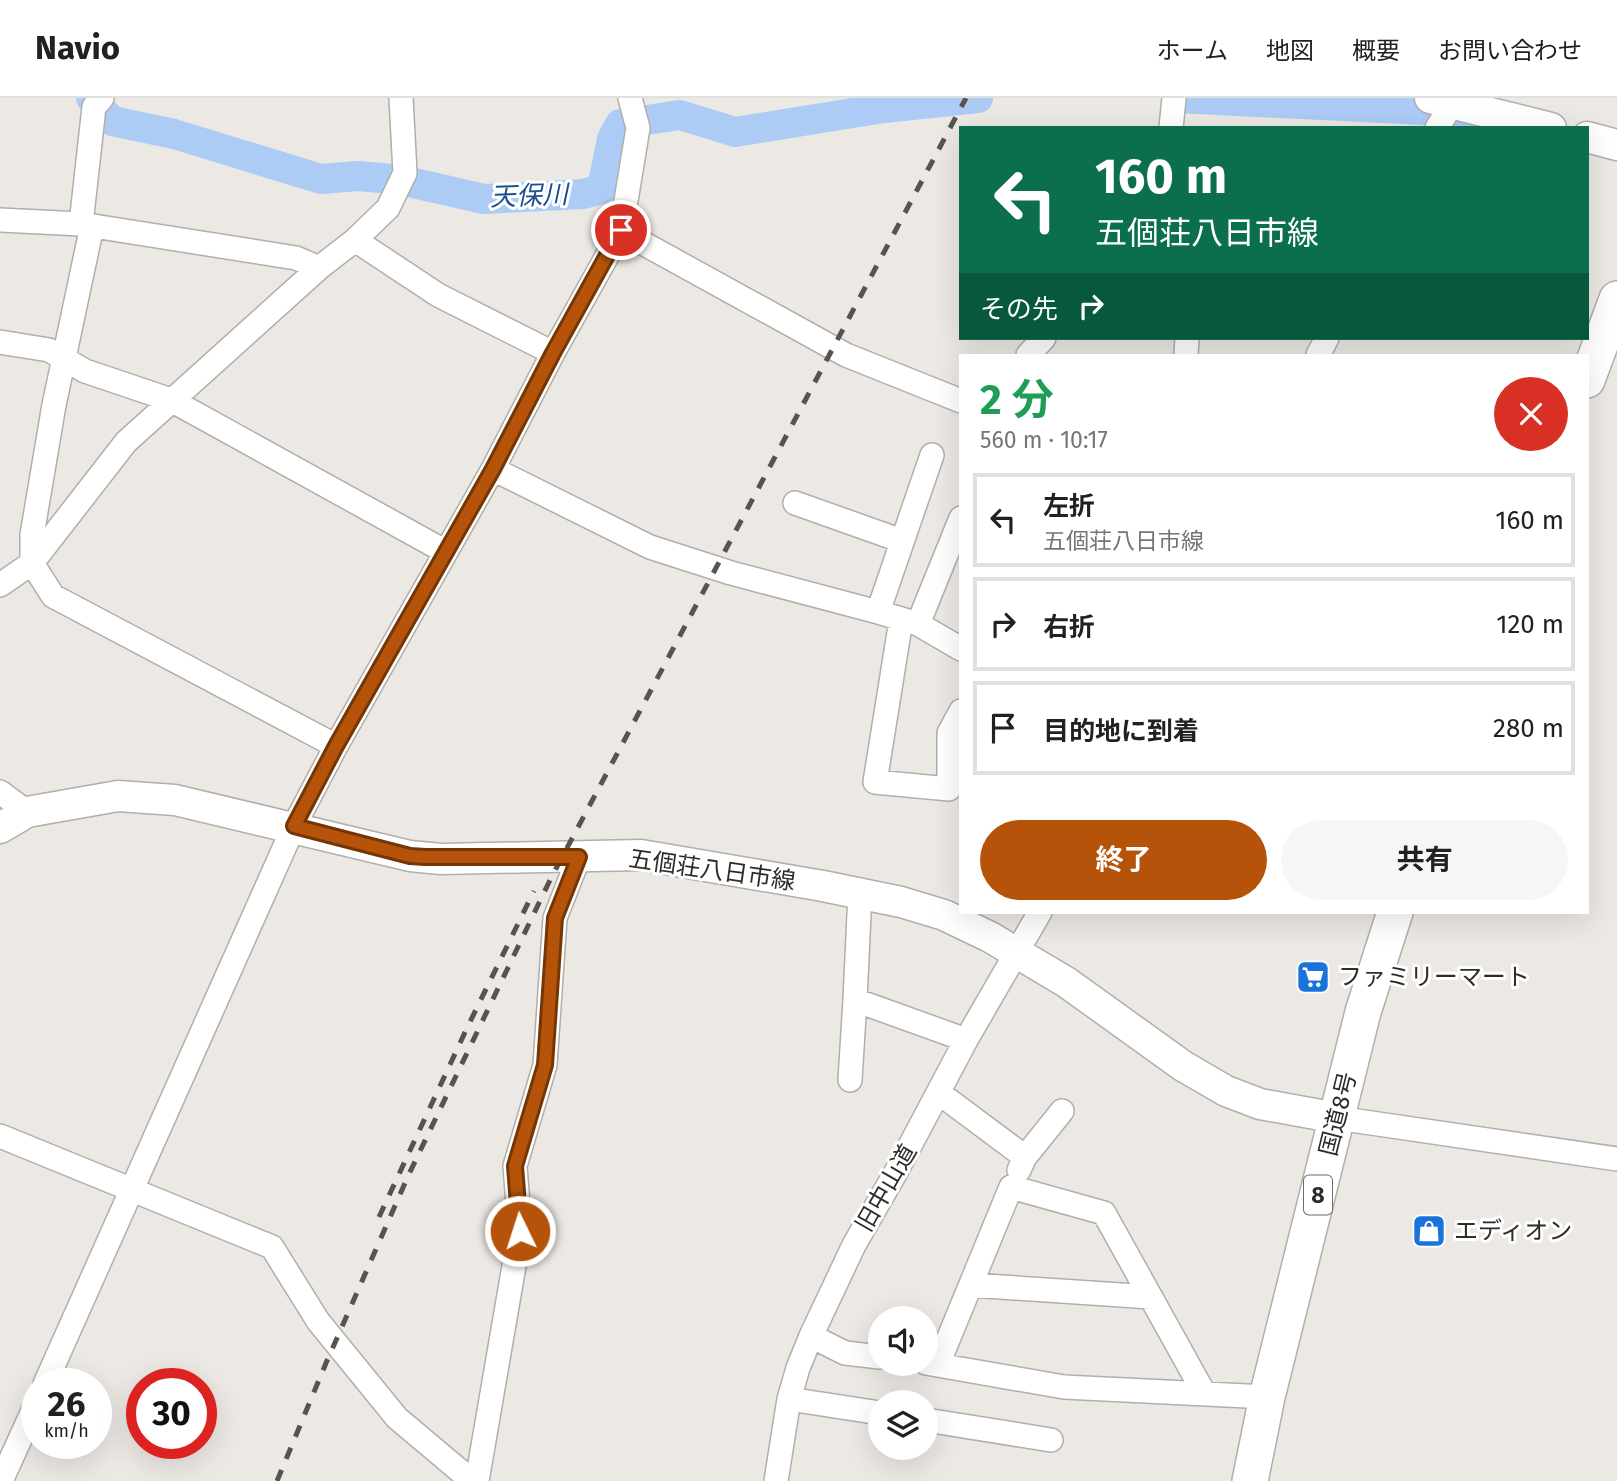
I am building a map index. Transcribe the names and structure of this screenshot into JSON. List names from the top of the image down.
{
  "streets": {
    "highway": ["国道8号", "8"],
    "main road": ["五個荘八日市線"],
    "street": ["旧中山道"]
  },
  "crossings": [
    ["五個荘八日市線", "国道8号"],
    ["五個荘八日市線", "旧中山道"]
  ],
  "water": ["天保川"],
  "places": {
    "supermarket": ["ファミリーマート"],
    "shop": ["エディオン"]
  },
  "page": {
    "header": "Navio",
    "nav": [
      "ホーム",
      "地図",
      "概要",
      "お問い合わせ"
    ],
    "turn": ["160 m", "五個荘八日市線"],
    "then": "その先",
    "heading": ["2 分", "560 m · 10:17"],
    "list": [
      {
        "name": "左折",
        "note": "五個荘八日市線",
        "value": "160 m"
      },
      {
        "name": "右折",
        "value": "120 m"
      },
      {
        "name": "目的地に到着",
        "value": "280 m"
      }
    ],
    "buttons": ["終了", "共有"],
    "speed": "26 km/h",
    "limit": "30"
  }
}
